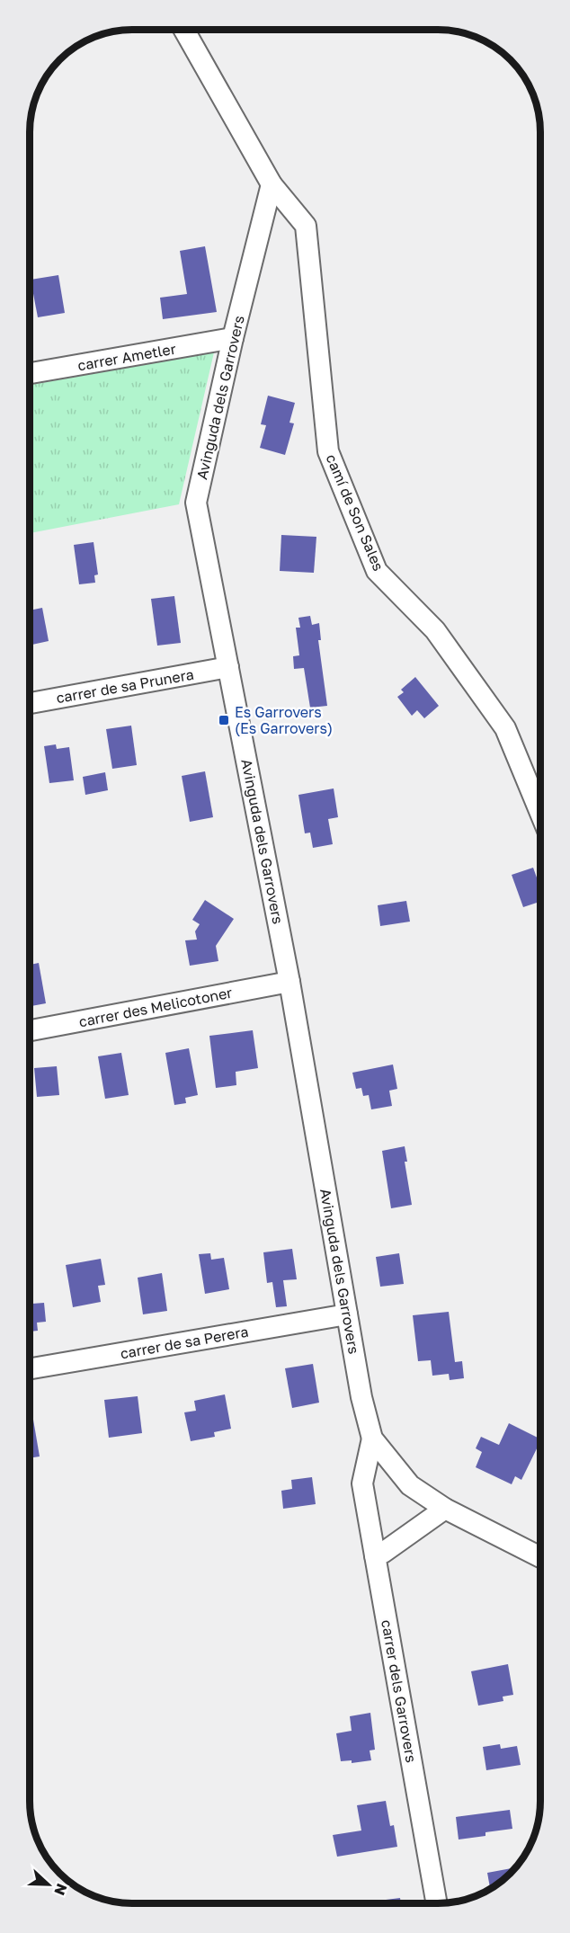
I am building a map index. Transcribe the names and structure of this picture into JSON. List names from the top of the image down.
{
  "streets": {
    "street": [
      "carrer Ametler",
      "Avinguda dels Garrovers",
      "camí de Son Sales",
      "carrer de sa Prunera",
      "carrer des Melicotoner",
      "carrer de sa Perera",
      "carrer dels Garrovers"
    ]
  },
  "crossings": [
    ["carrer Ametler", "Avinguda dels Garrovers"],
    ["Avinguda dels Garrovers", "camí de Son Sales"],
    ["Avinguda dels Garrovers", "carrer de sa Prunera"],
    ["Avinguda dels Garrovers", "carrer des Melicotoner"],
    ["Avinguda dels Garrovers", "carrer de sa Perera"],
    ["Avinguda dels Garrovers", "carrer dels Garrovers"]
  ],
  "places": {
    "transit": ["Es Garrovers (Es Garrovers)"]
  },
  "north": "right"
}
